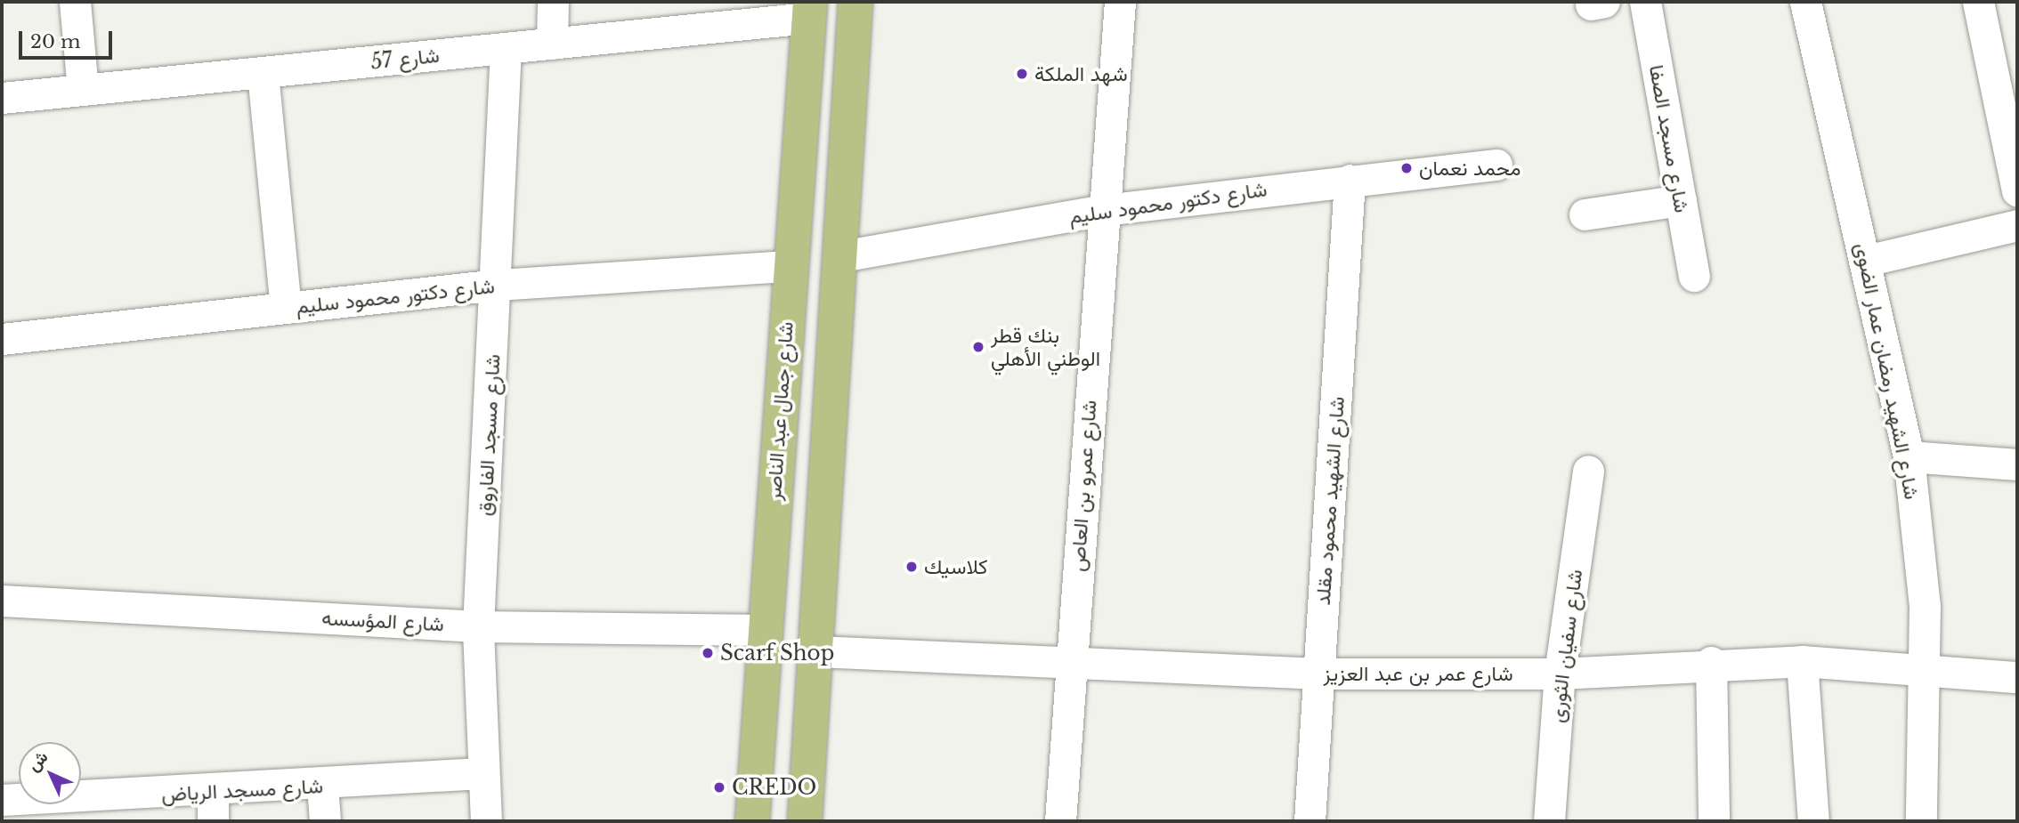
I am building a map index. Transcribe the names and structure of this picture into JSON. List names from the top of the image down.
{
  "streets": {
    "main road": ["شارع جمال عبد الناصر"],
    "street": [
      "شارع 57",
      "شارع مسجد الصفا",
      "شارع دكتور محمود سليم",
      "شارع الشهيد رمضان عمار الضوى",
      "شارع مسجد الفاروق",
      "شارع عمرو بن العاص",
      "شارع الشهيد محمود مقلد",
      "شارع المؤسسه",
      "شارع سفيان الثورى",
      "شارع عمر بن عبد العزيز",
      "شارع مسجد الرياض"
    ]
  },
  "crossings": [
    ["شارع 57", "شارع جمال عبد الناصر"],
    ["شارع 57", "شارع مسجد الفاروق"],
    ["شارع دكتور محمود سليم", "شارع جمال عبد الناصر"],
    ["شارع دكتور محمود سليم", "شارع مسجد الفاروق"],
    ["شارع دكتور محمود سليم", "شارع عمرو بن العاص"],
    ["شارع دكتور محمود سليم", "شارع الشهيد محمود مقلد"],
    ["شارع الشهيد رمضان عمار الضوى", "شارع عمر بن عبد العزيز"],
    ["شارع جمال عبد الناصر", "شارع المؤسسه"],
    ["شارع مسجد الفاروق", "شارع المؤسسه"],
    ["شارع مسجد الفاروق", "شارع مسجد الرياض"],
    ["شارع عمرو بن العاص", "شارع عمر بن عبد العزيز"],
    ["شارع الشهيد محمود مقلد", "شارع عمر بن عبد العزيز"],
    ["شارع سفيان الثورى", "شارع عمر بن عبد العزيز"]
  ],
  "places": [
    "شهد الملكة",
    "محمد نعمان",
    "بنك قطر الوطني الأهلي",
    "كلاسيك",
    "Scarf Shop",
    "CREDO"
  ],
  "scale_bar": "20 m",
  "north": "top left"
}
